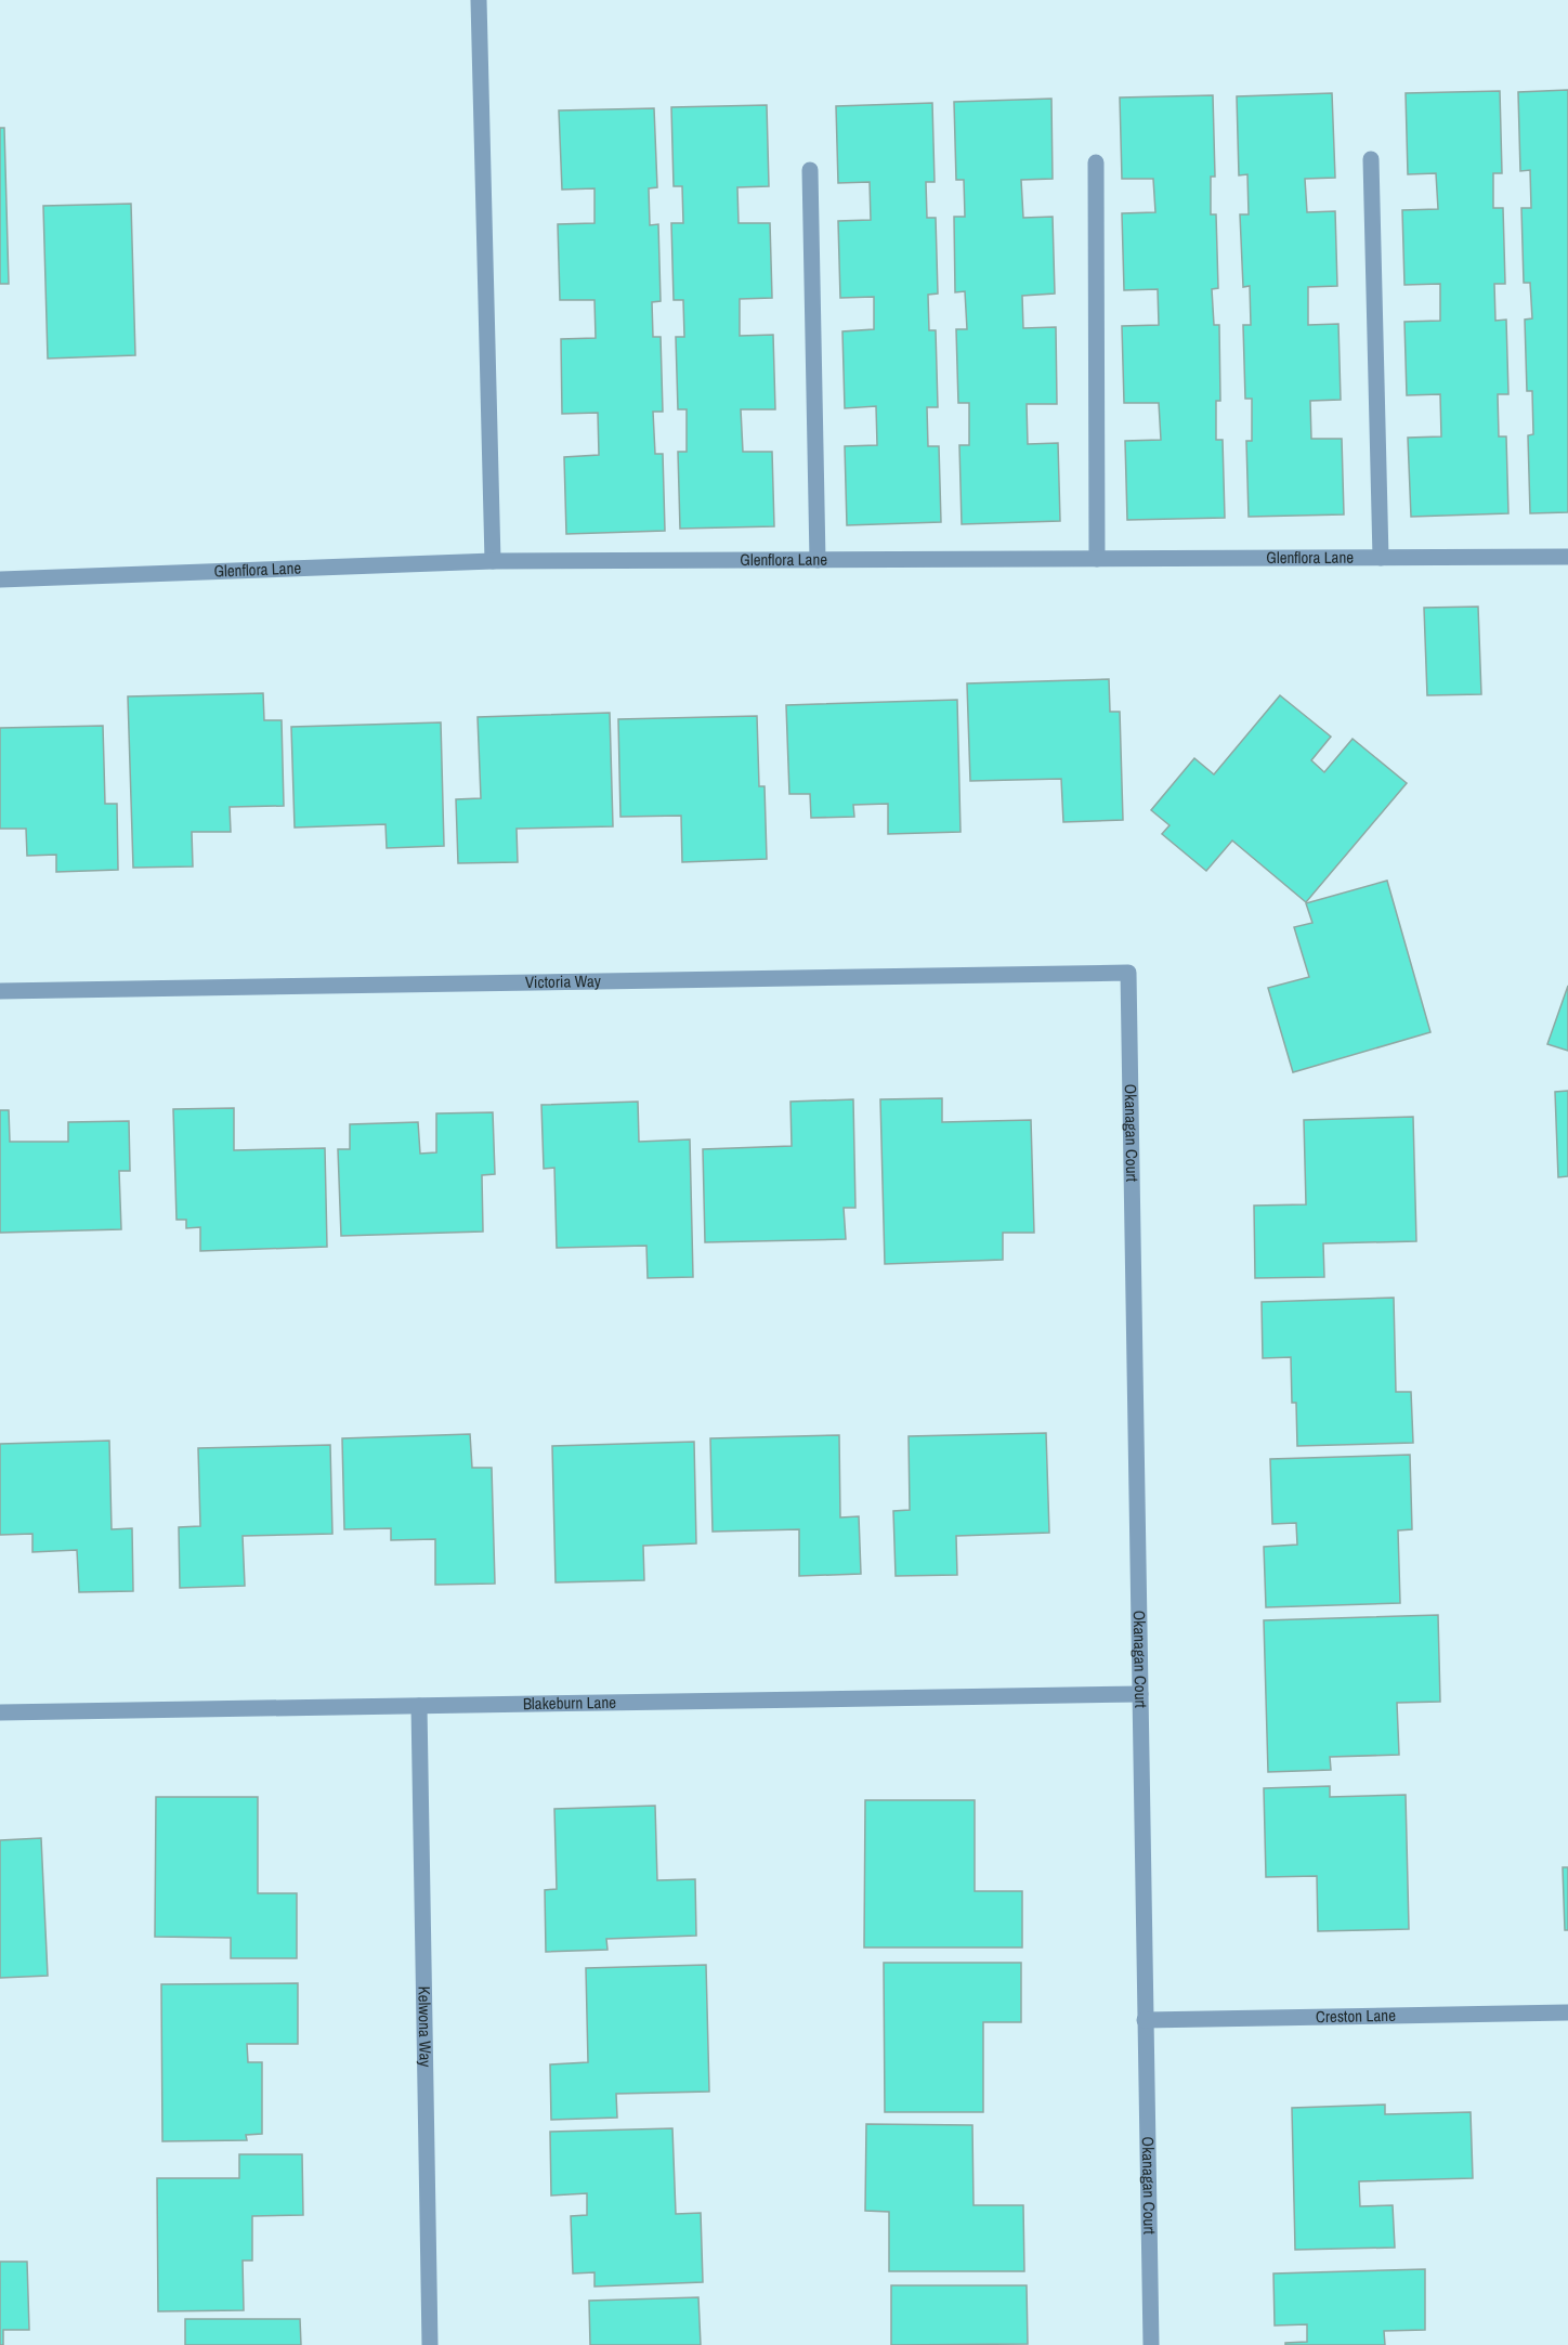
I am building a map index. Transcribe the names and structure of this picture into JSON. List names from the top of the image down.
{
  "streets": {
    "street": [
      "Glenflora Lane",
      "Victoria Way",
      "Okanagan Court",
      "Blakeburn Lane",
      "Creston Lane",
      "Kelwona Way"
    ]
  },
  "crossings": [
    ["Victoria Way", "Okanagan Court"],
    ["Okanagan Court", "Blakeburn Lane"],
    ["Okanagan Court", "Creston Lane"],
    ["Blakeburn Lane", "Kelwona Way"]
  ]
}
